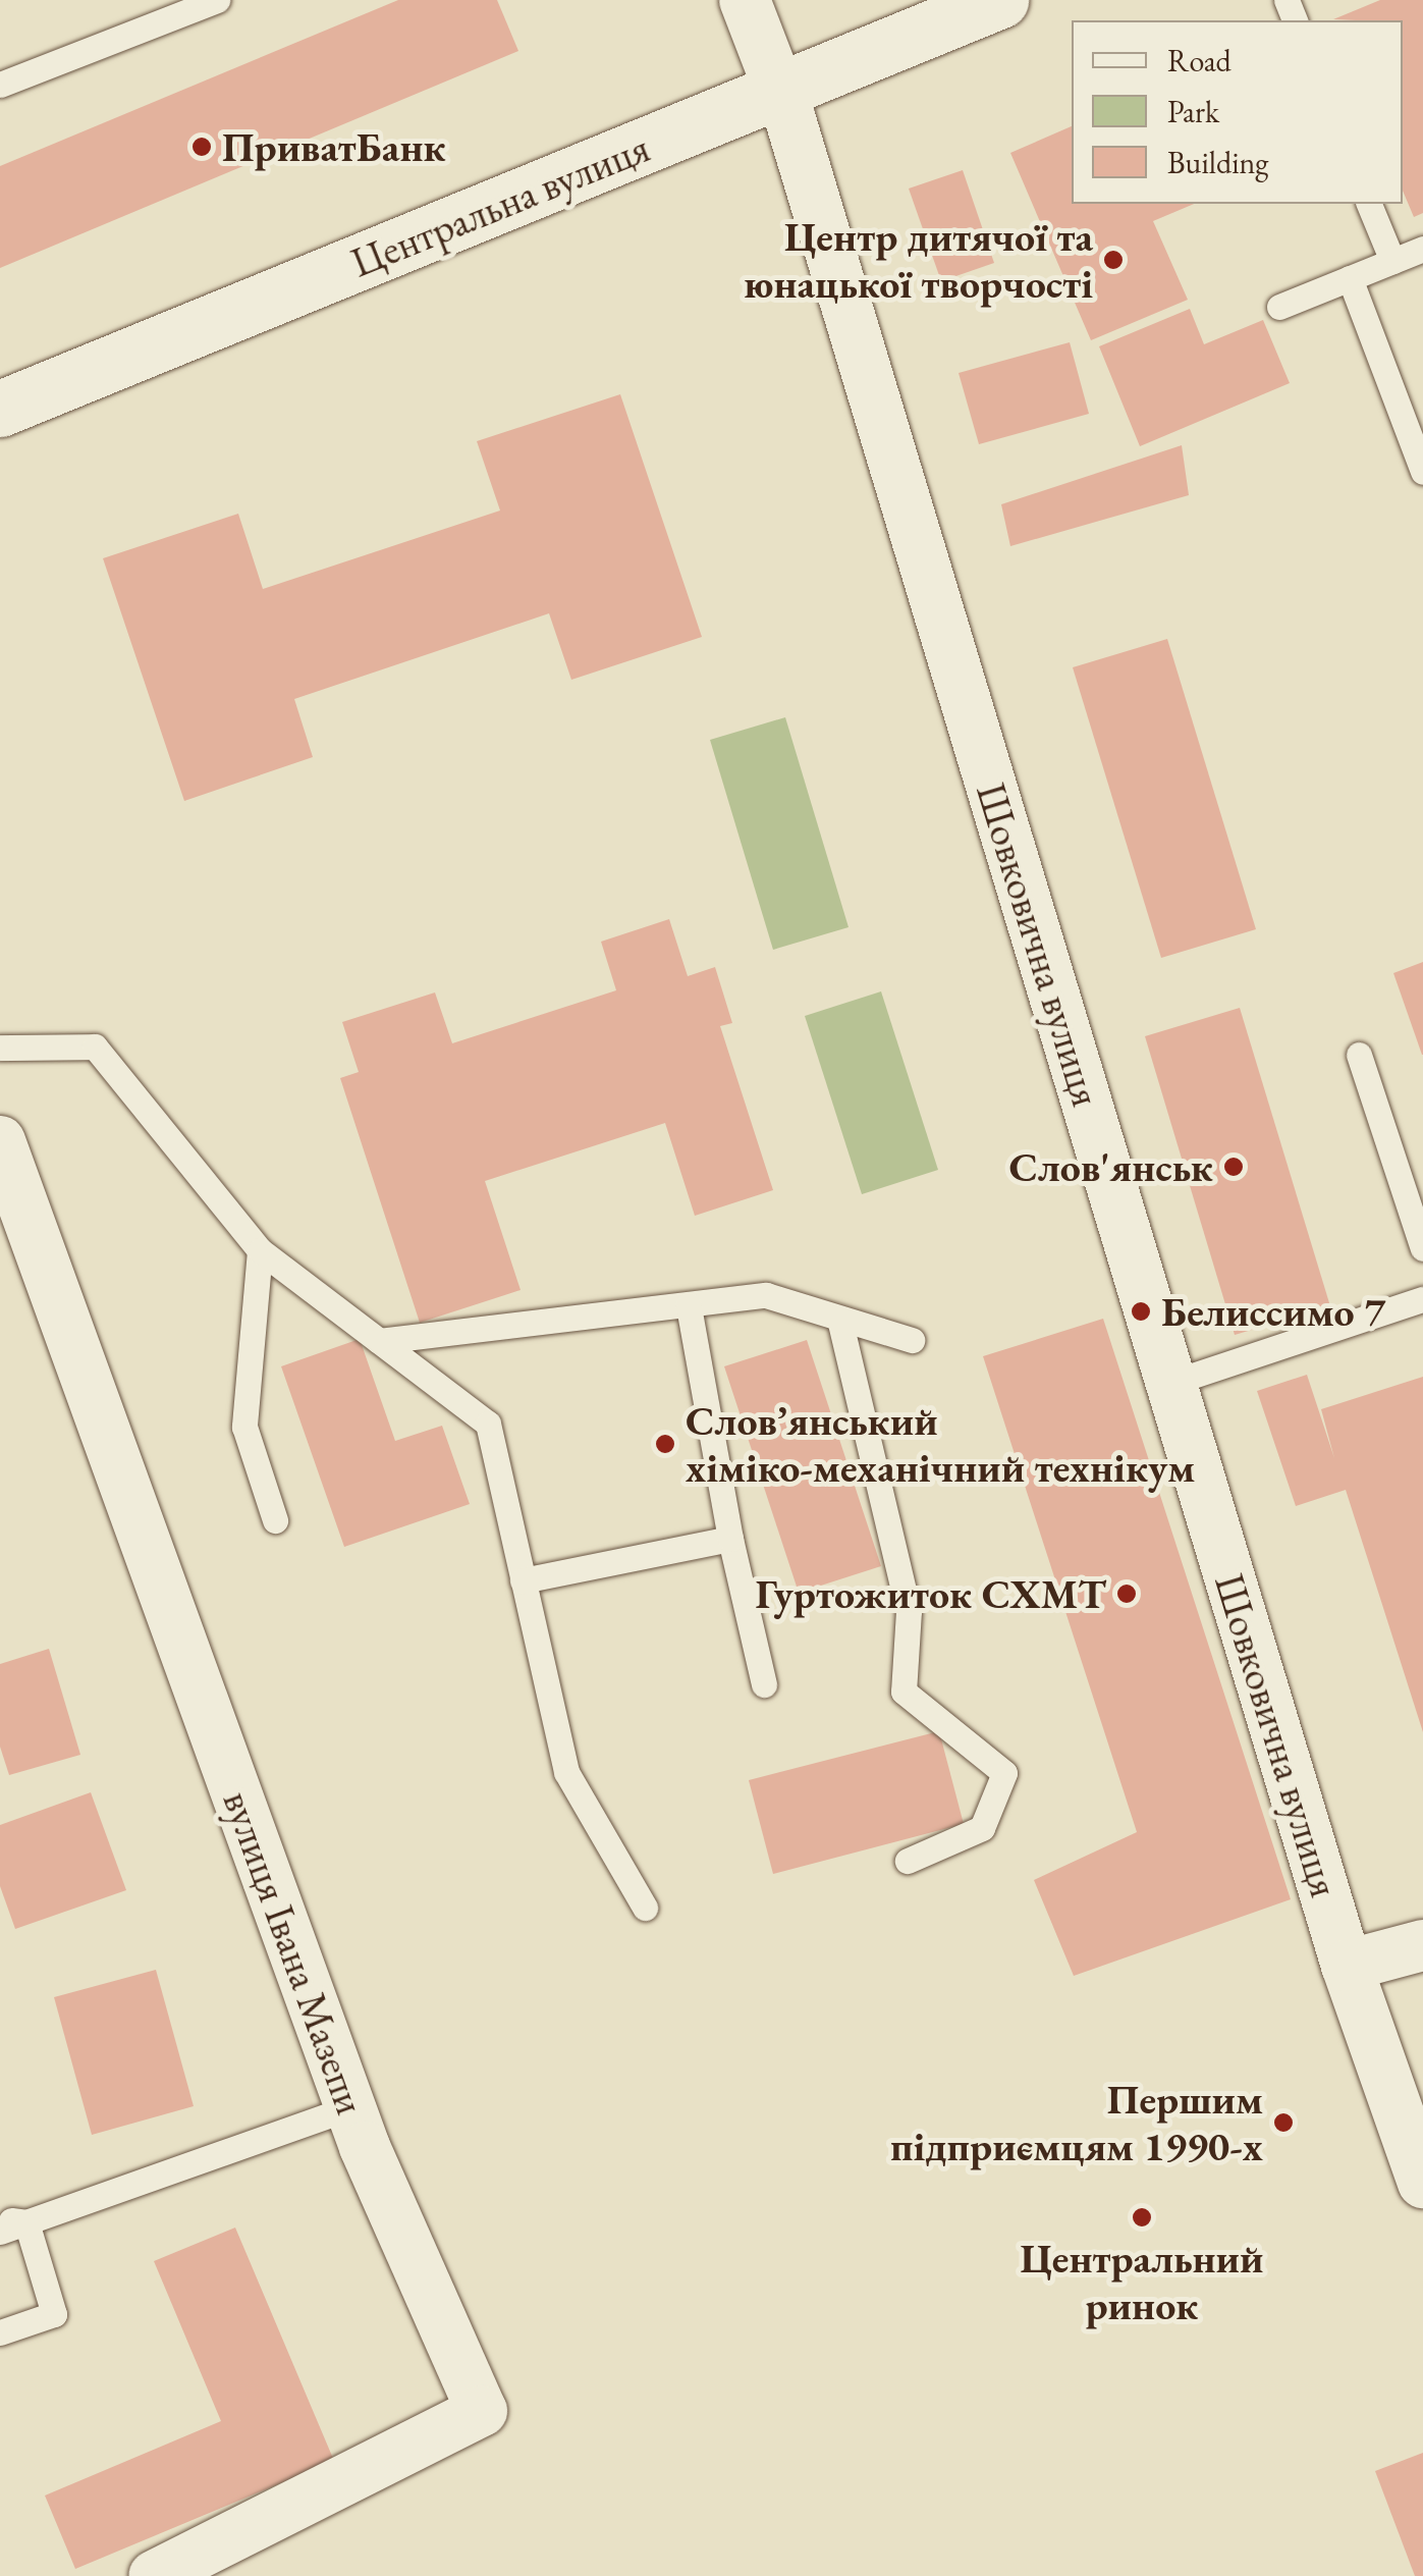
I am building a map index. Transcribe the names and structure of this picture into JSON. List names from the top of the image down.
{
  "streets": {
    "street": ["Центральна вулиця", "Шовковична вулиця", "вулиця Івана Мазепи"]
  },
  "crossings": [
    ["Центральна вулиця", "Шовковична вулиця"]
  ],
  "places": [
    "ПриватБанк",
    "Центр дитячої та юнацької творчості",
    "Слов'янськ",
    "Белиссимо 7",
    "Слов’янський хіміко-механічний технікум",
    "Гуртожиток СХМТ",
    "Першим підприємцям 1990-х",
    "Центральний ринок"
  ],
  "legend": ["Road", "Park", "Building"]
}
